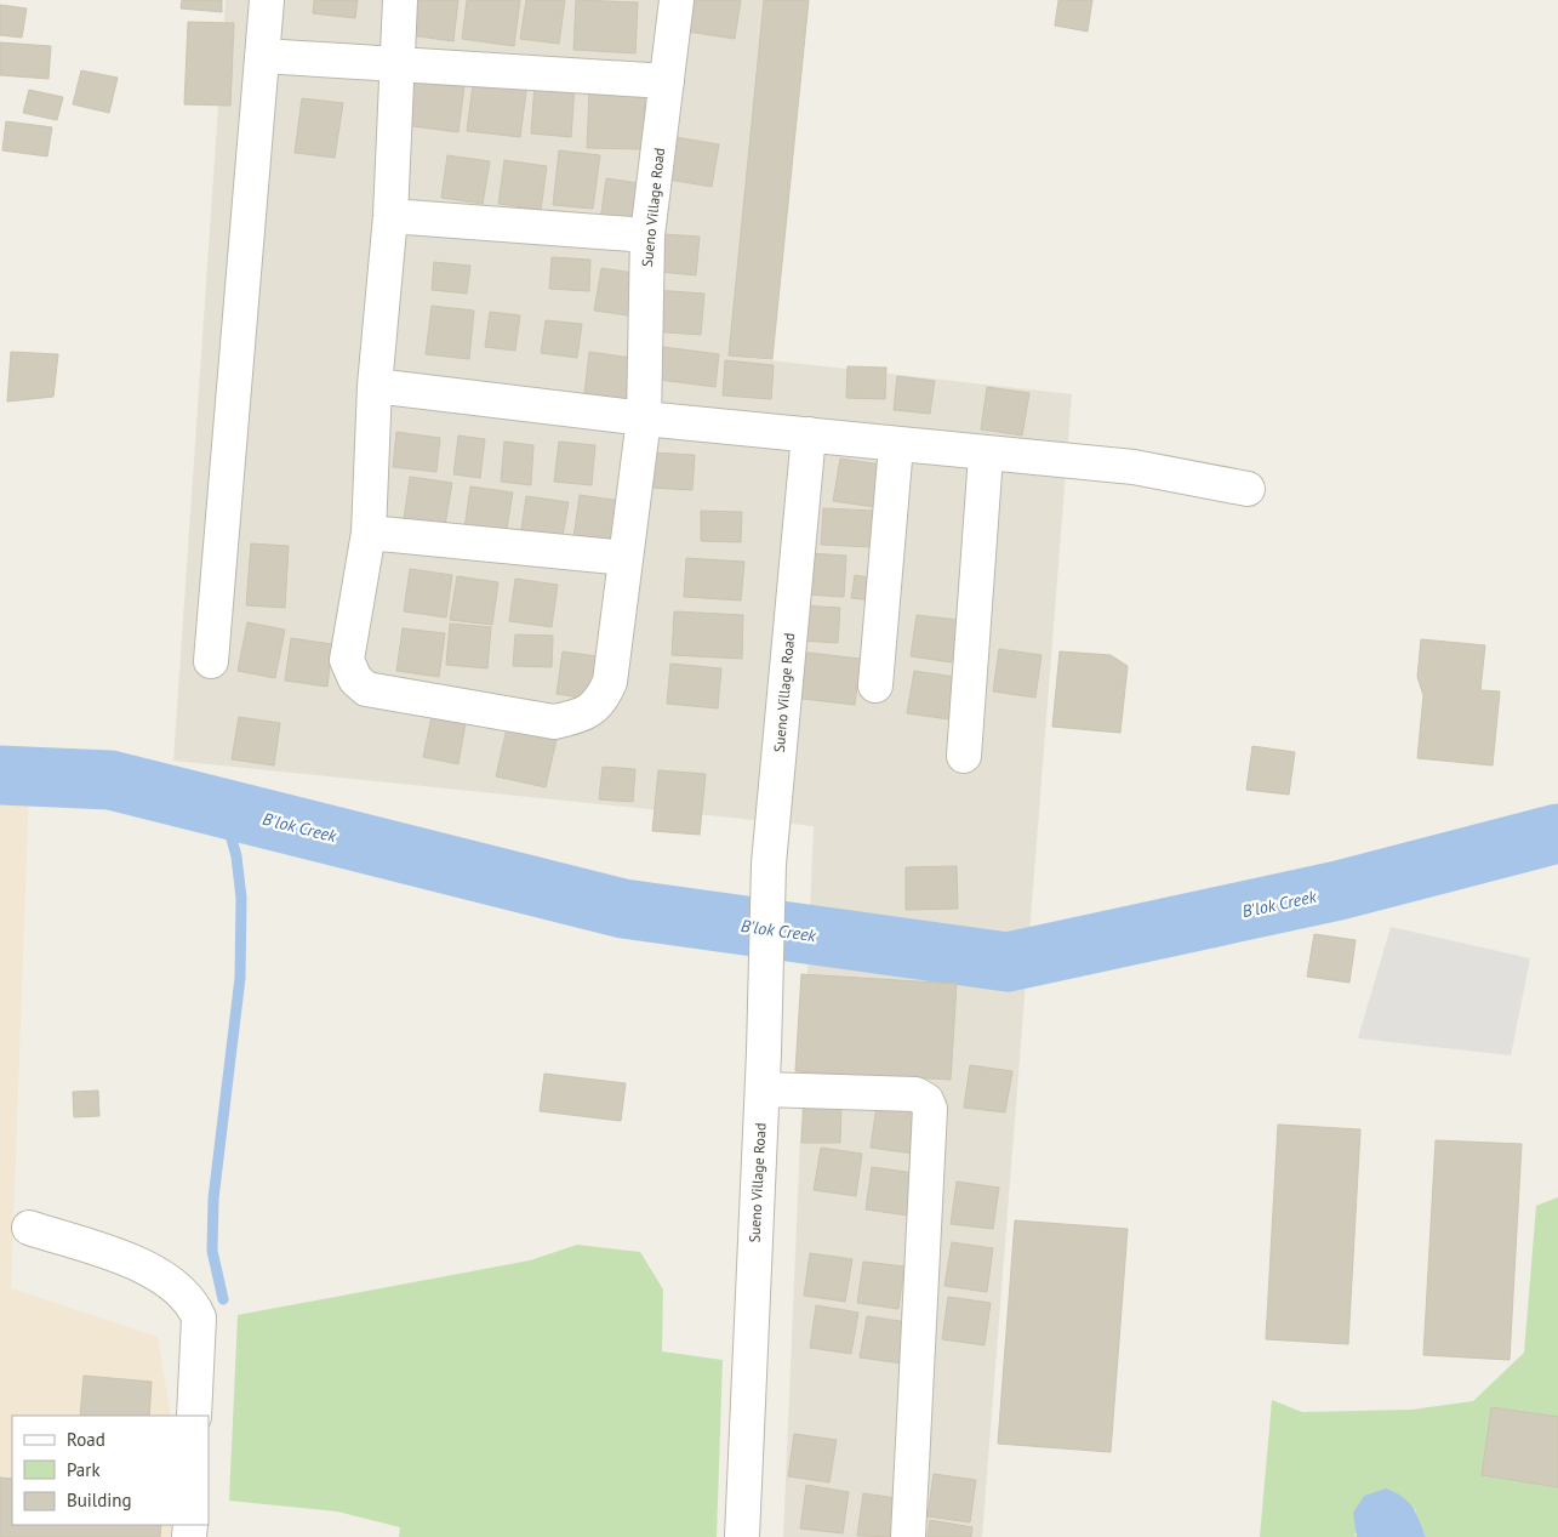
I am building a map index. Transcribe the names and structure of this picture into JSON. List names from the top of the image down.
{
  "streets": {
    "street": ["Sueno Village Road"]
  },
  "water": ["B'lok Creek"],
  "legend": ["Road", "Park", "Building"]
}
